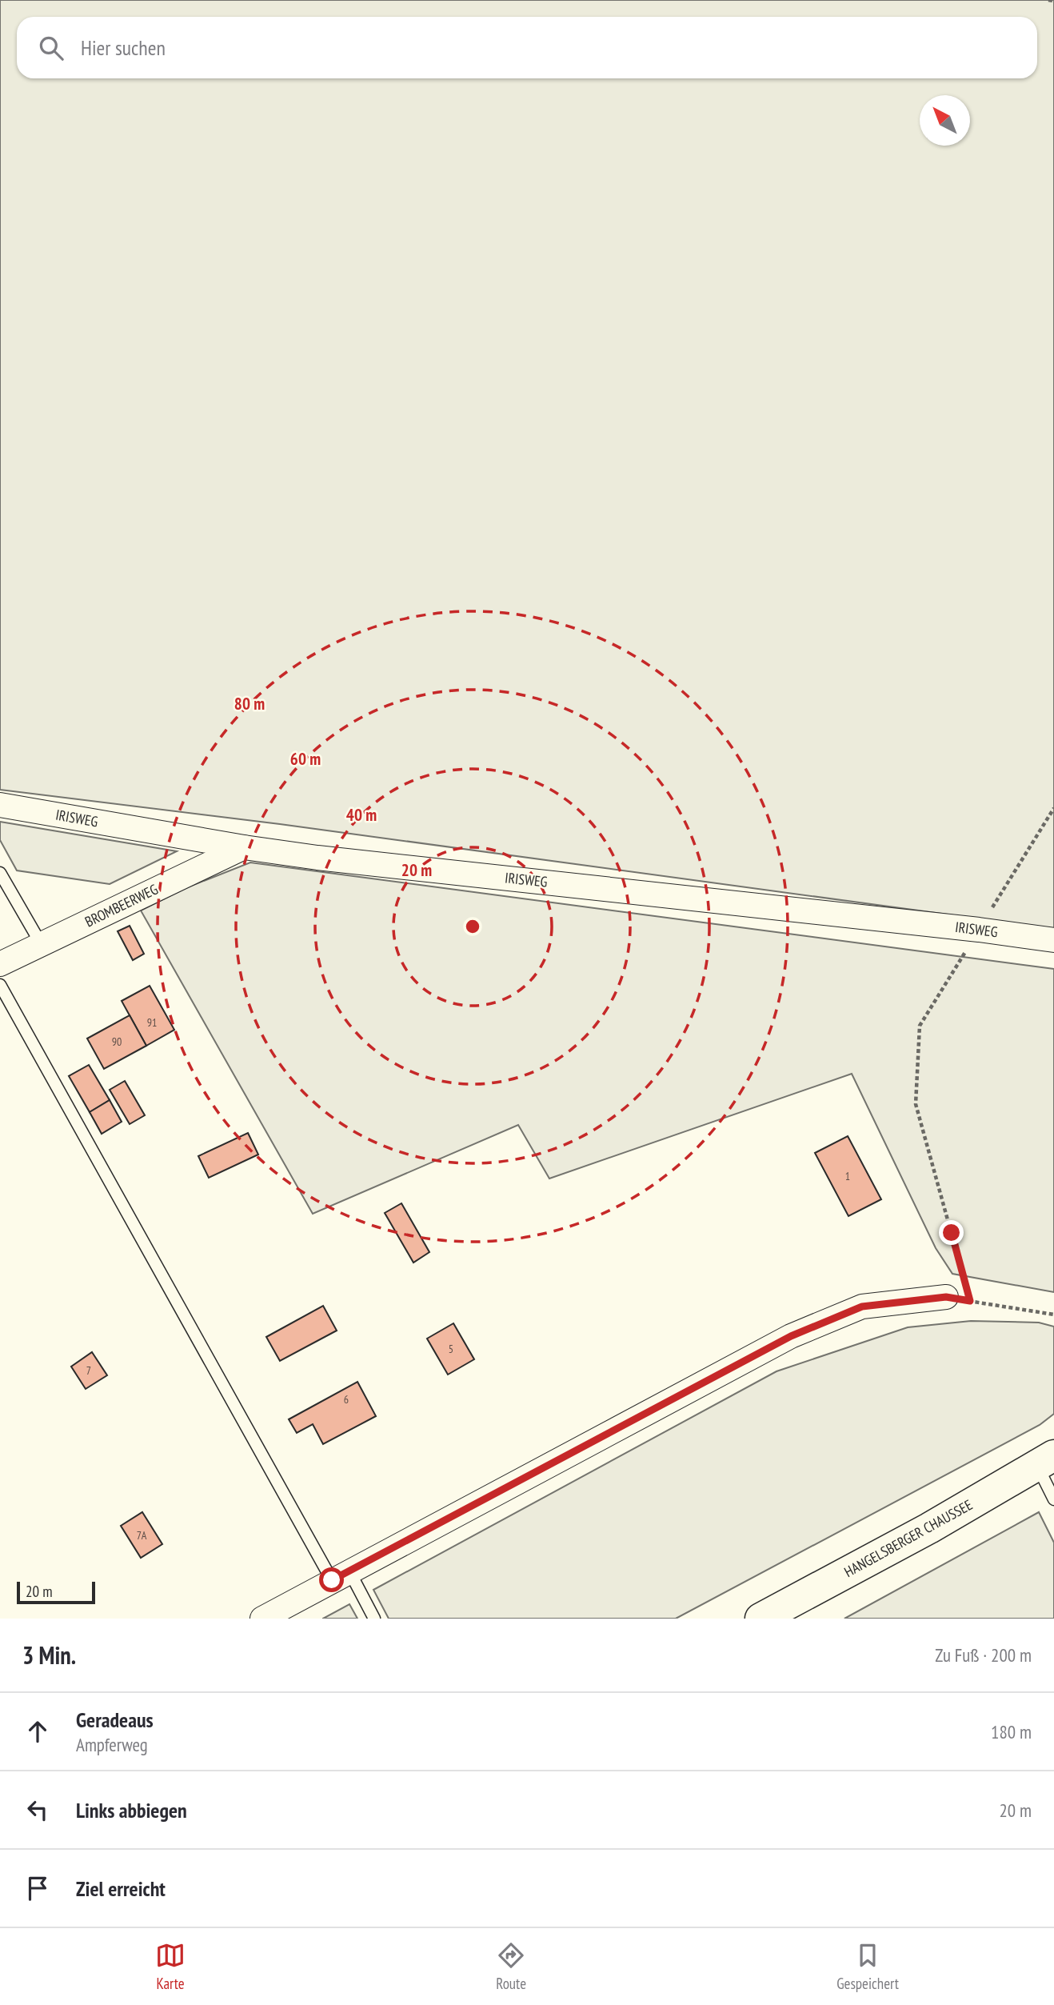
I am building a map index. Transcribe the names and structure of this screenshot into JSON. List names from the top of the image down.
{
  "streets": {
    "main road": ["HANGELSBERGER CHAUSSEE"],
    "street": ["IRISWEG", "BROMBEERWEG"]
  },
  "crossings": [
    ["IRISWEG", "BROMBEERWEG"]
  ],
  "house_numbers": [
    "91",
    "90",
    "1",
    "5",
    "7",
    "6",
    "7A"
  ],
  "scale_bar": "20 m",
  "north": "top left",
  "page": {
    "search": "Hier suchen",
    "scale": "20 m",
    "heading": ["3 Min.", "Zu Fuß · 200 m"],
    "list": [
      ["Geradeaus", "Ampferweg", "180 m"],
      ["Links abbiegen", "20 m"],
      "Ziel erreicht"
    ],
    "nav": ["Karte", "Route", "Gespeichert"]
  },
  "rings": [
    "80 m",
    "60 m",
    "40 m",
    "20 m"
  ]
}
